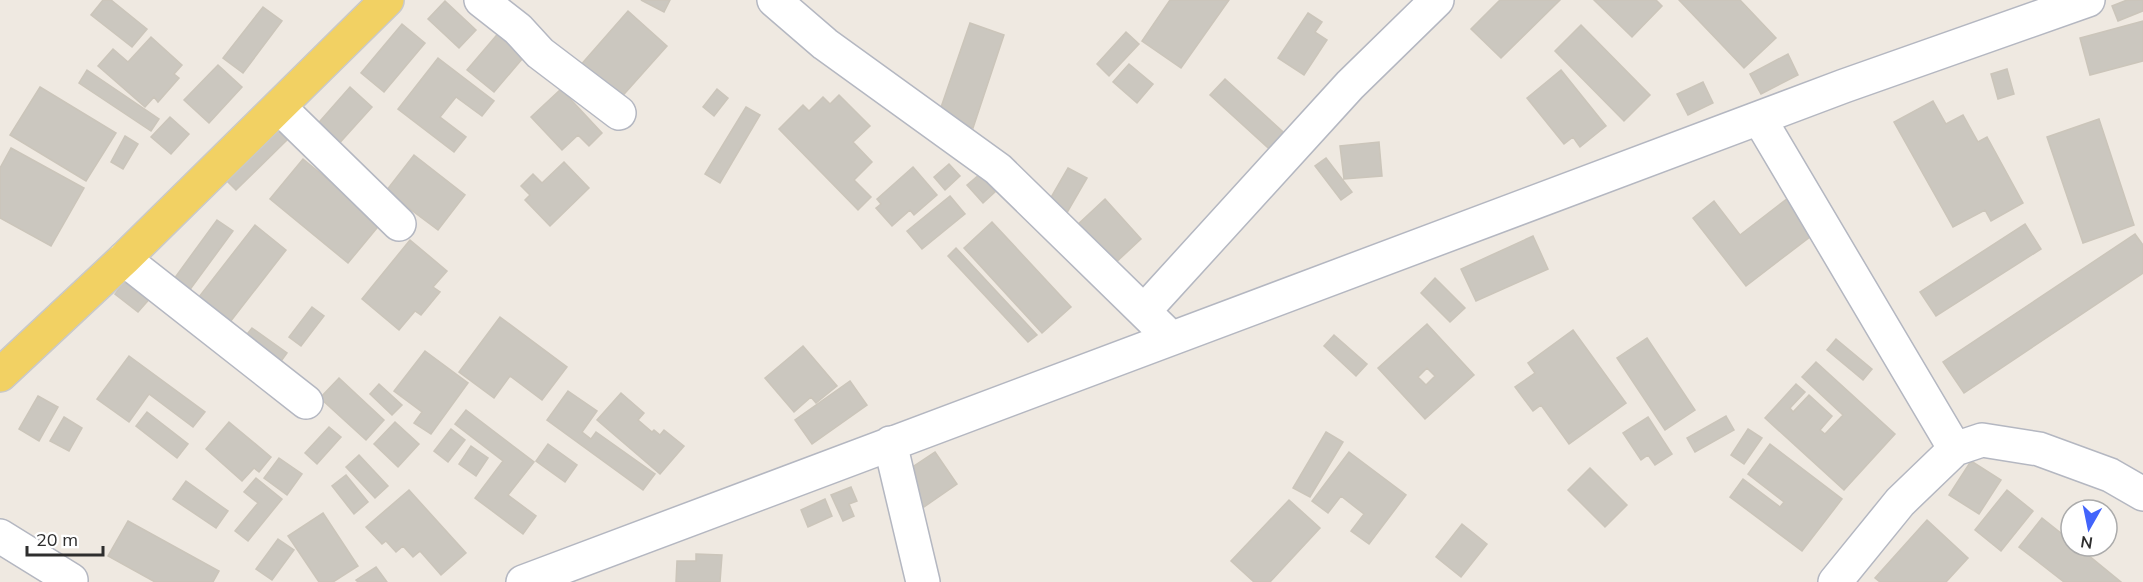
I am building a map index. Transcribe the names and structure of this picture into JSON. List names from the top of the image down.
{
  "scale_bar": "20 m",
  "north": "bottom"
}
